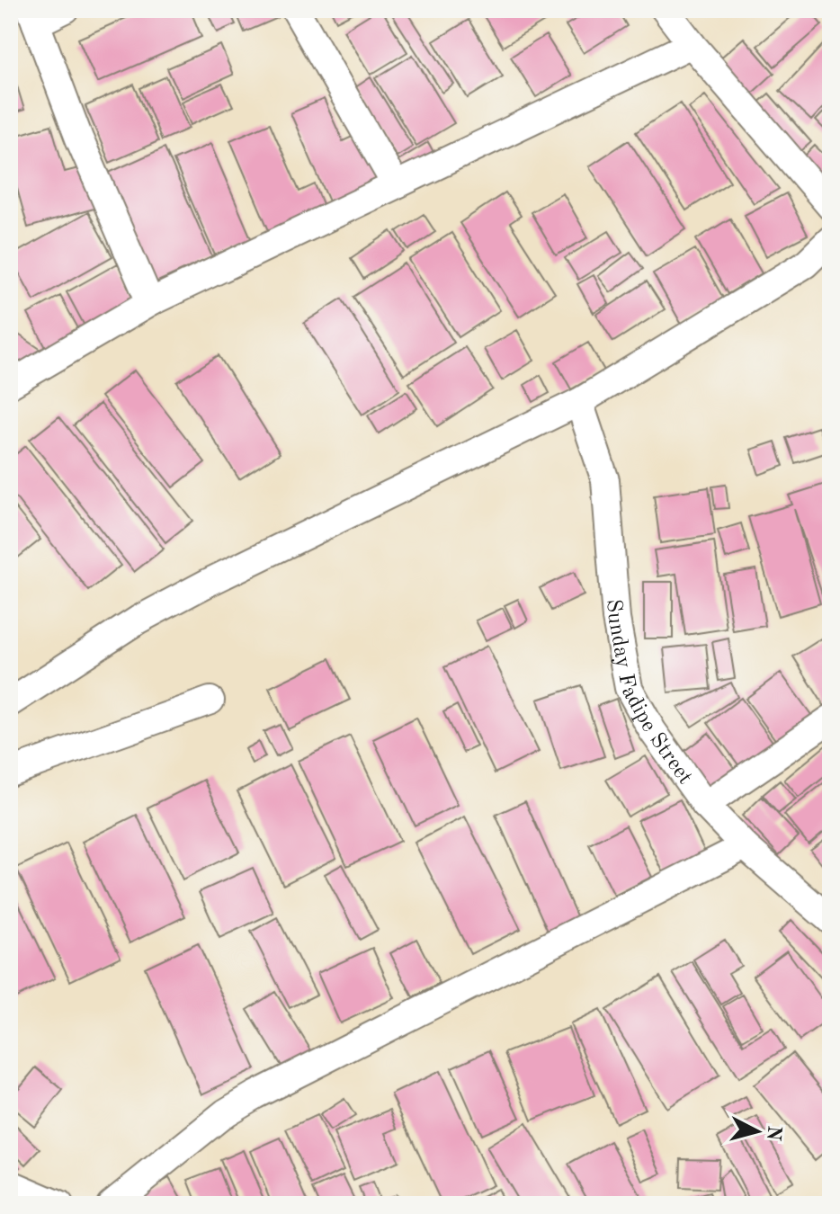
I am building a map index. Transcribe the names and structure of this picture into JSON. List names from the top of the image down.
{
  "streets": {
    "street": ["Sunday Fadipe Street"]
  },
  "north": "right"
}
